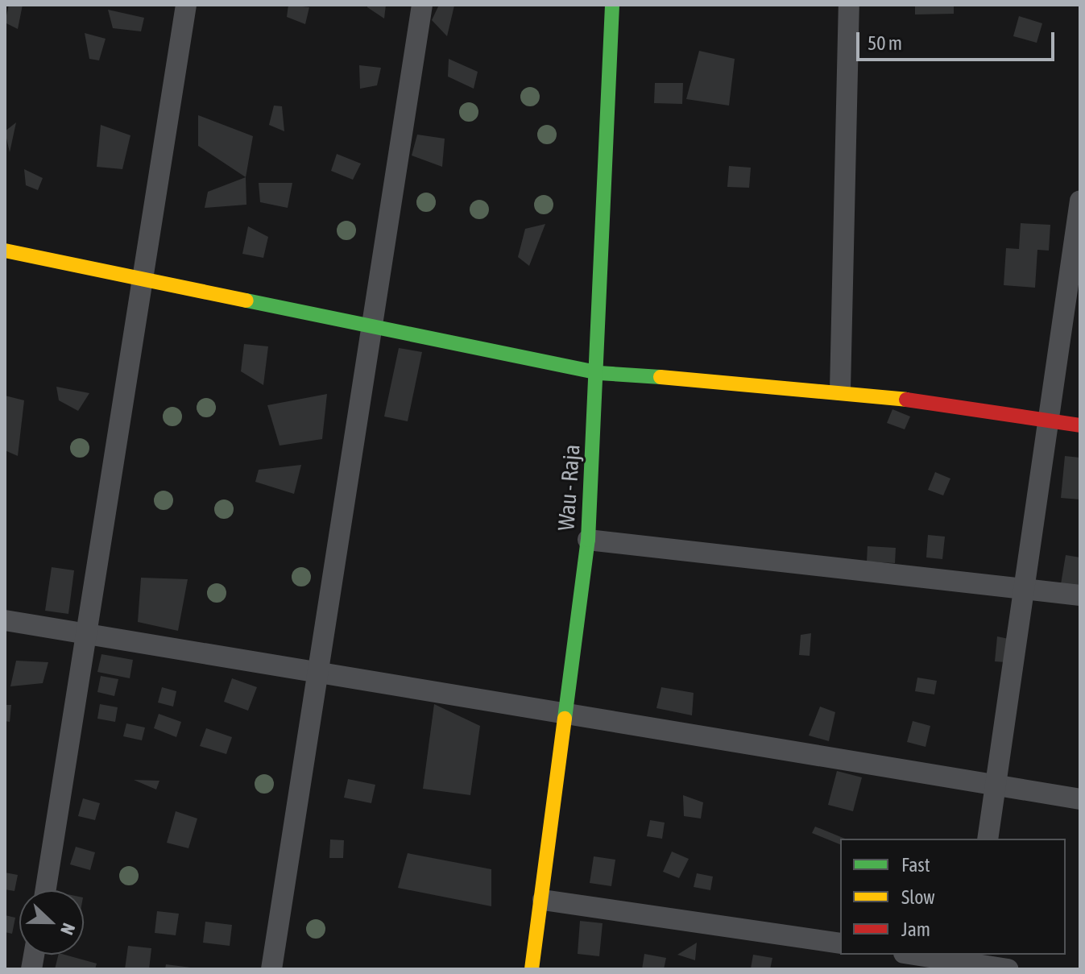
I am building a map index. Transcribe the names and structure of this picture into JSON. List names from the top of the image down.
{
  "streets": {
    "street": ["Wau - Raja"]
  },
  "legend": ["Fast", "Slow", "Jam"],
  "scale_bar": "50 m",
  "north": "right"
}
